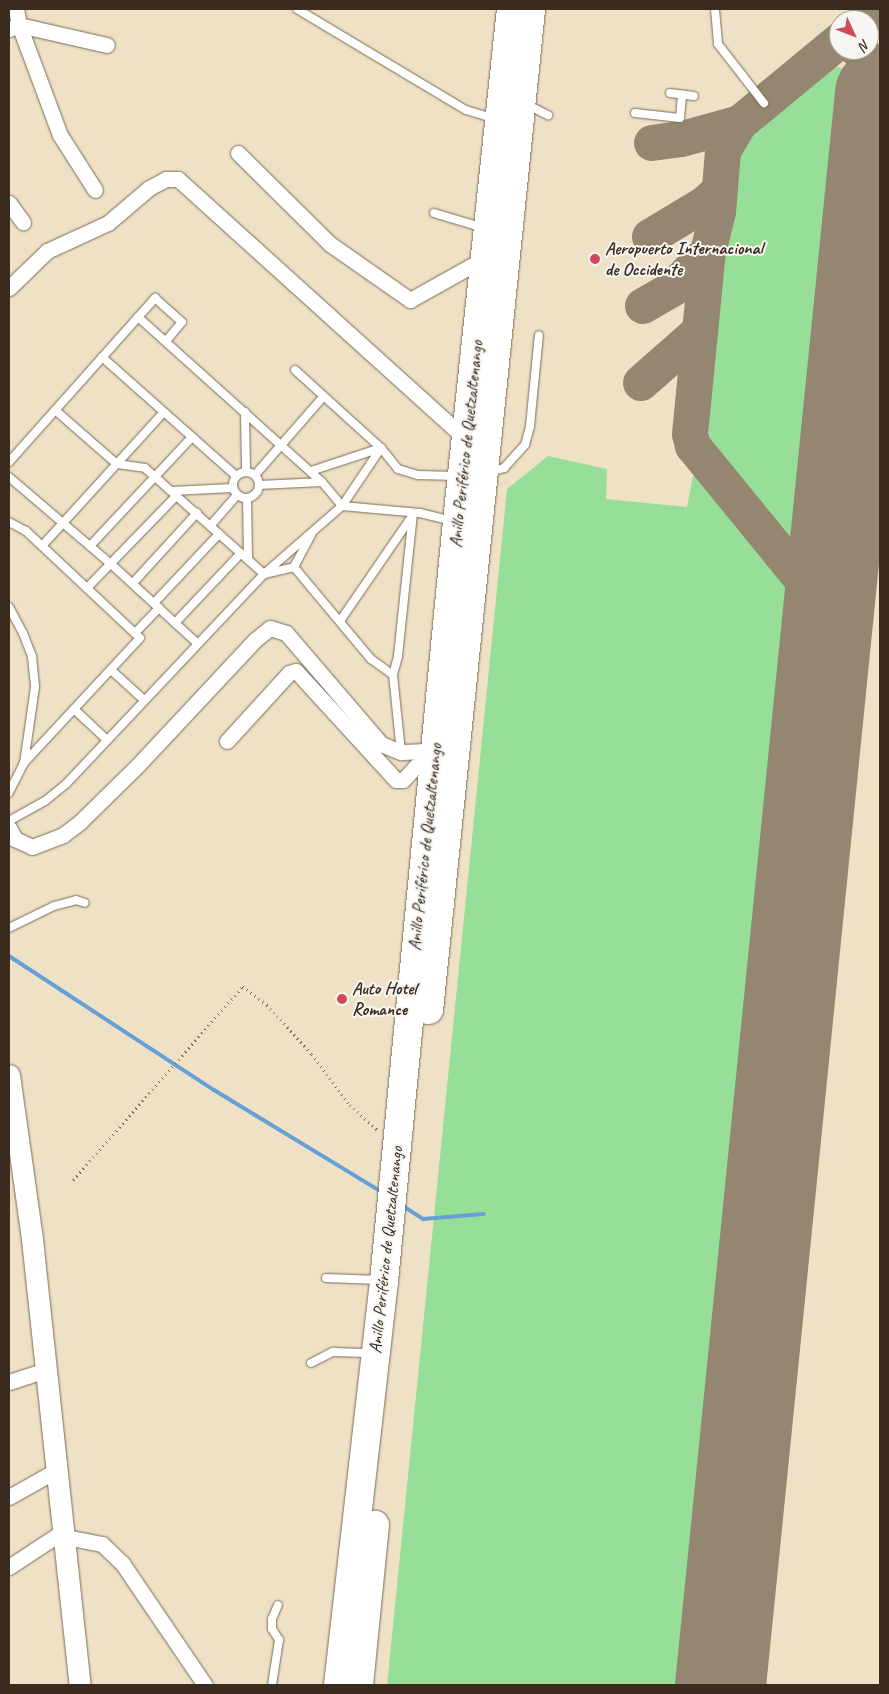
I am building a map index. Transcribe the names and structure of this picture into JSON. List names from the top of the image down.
{
  "streets": {
    "highway": ["Anillo Periférico de Quetzaltenango"]
  },
  "places": ["Aeropuerto Internacional de Occidente", "Auto Hotel Romance"],
  "north": "bottom right"
}
